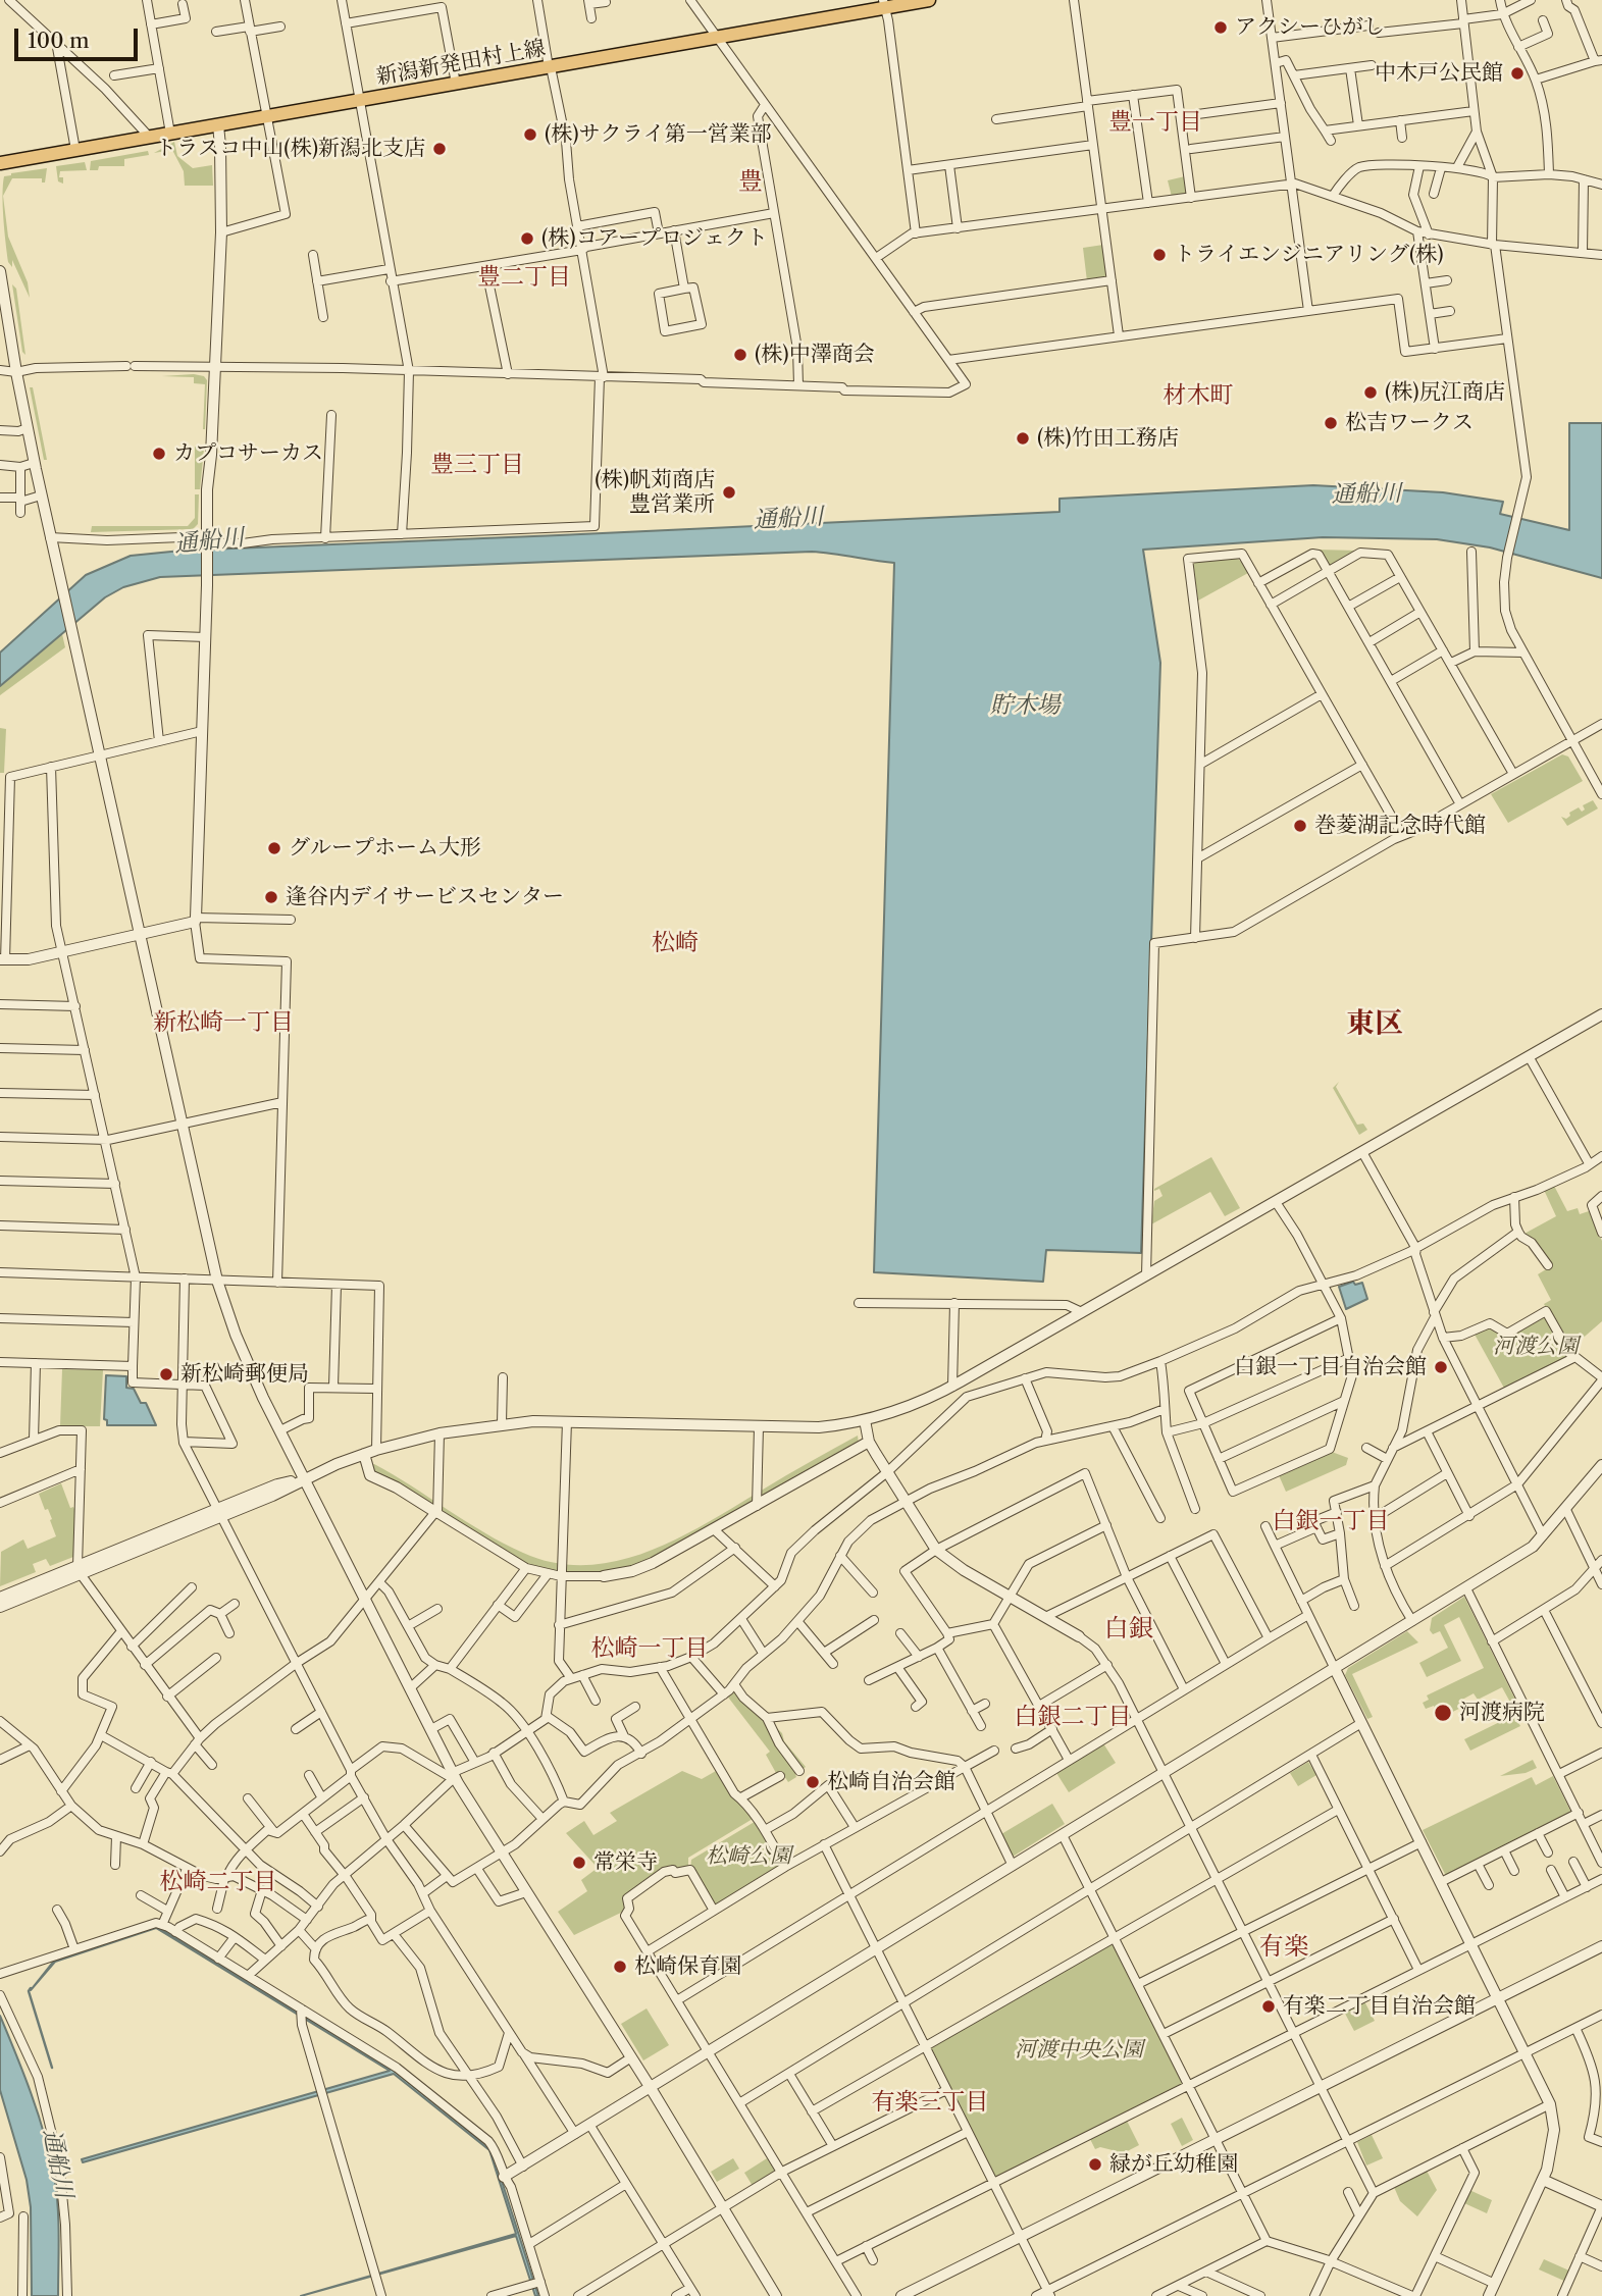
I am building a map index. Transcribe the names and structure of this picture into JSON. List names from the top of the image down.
{
  "streets": {
    "main road": ["新潟新発田村上線"]
  },
  "districts": [
    "豊一丁目",
    "豊",
    "豊二丁目",
    "材木町",
    "豊三丁目",
    "松崎",
    "新松崎一丁目",
    "東区",
    "白銀一丁目",
    "白銀",
    "松崎一丁目",
    "白銀二丁目",
    "松崎二丁目",
    "有楽",
    "有楽三丁目"
  ],
  "water": ["通船川", "貯木場"],
  "parks": ["河渡公園", "松崎公園", "河渡中央公園"],
  "places": [
    "アクシーひがし",
    "中木戸公民館",
    "(株)サクライ第一営業部",
    "トラスコ中山(株)新潟北支店",
    "(株)コアープロジェクト",
    "トライエンジニアリング(株)",
    "(株)中澤商会",
    "(株)尻江商店",
    "松吉ワークス",
    "(株)竹田工務店",
    "カプコサーカス",
    "(株)帆苅商店 豊営業所",
    "巻菱湖記念時代館",
    "グループホーム大形",
    "逢谷内デイサービスセンター",
    "白銀一丁目自治会館",
    "新松崎郵便局",
    "河渡病院",
    "松崎自治会館",
    "常栄寺",
    "松崎保育園",
    "有楽二丁目自治会館",
    "緑が丘幼稚園"
  ],
  "scale_bar": "100 m"
}
